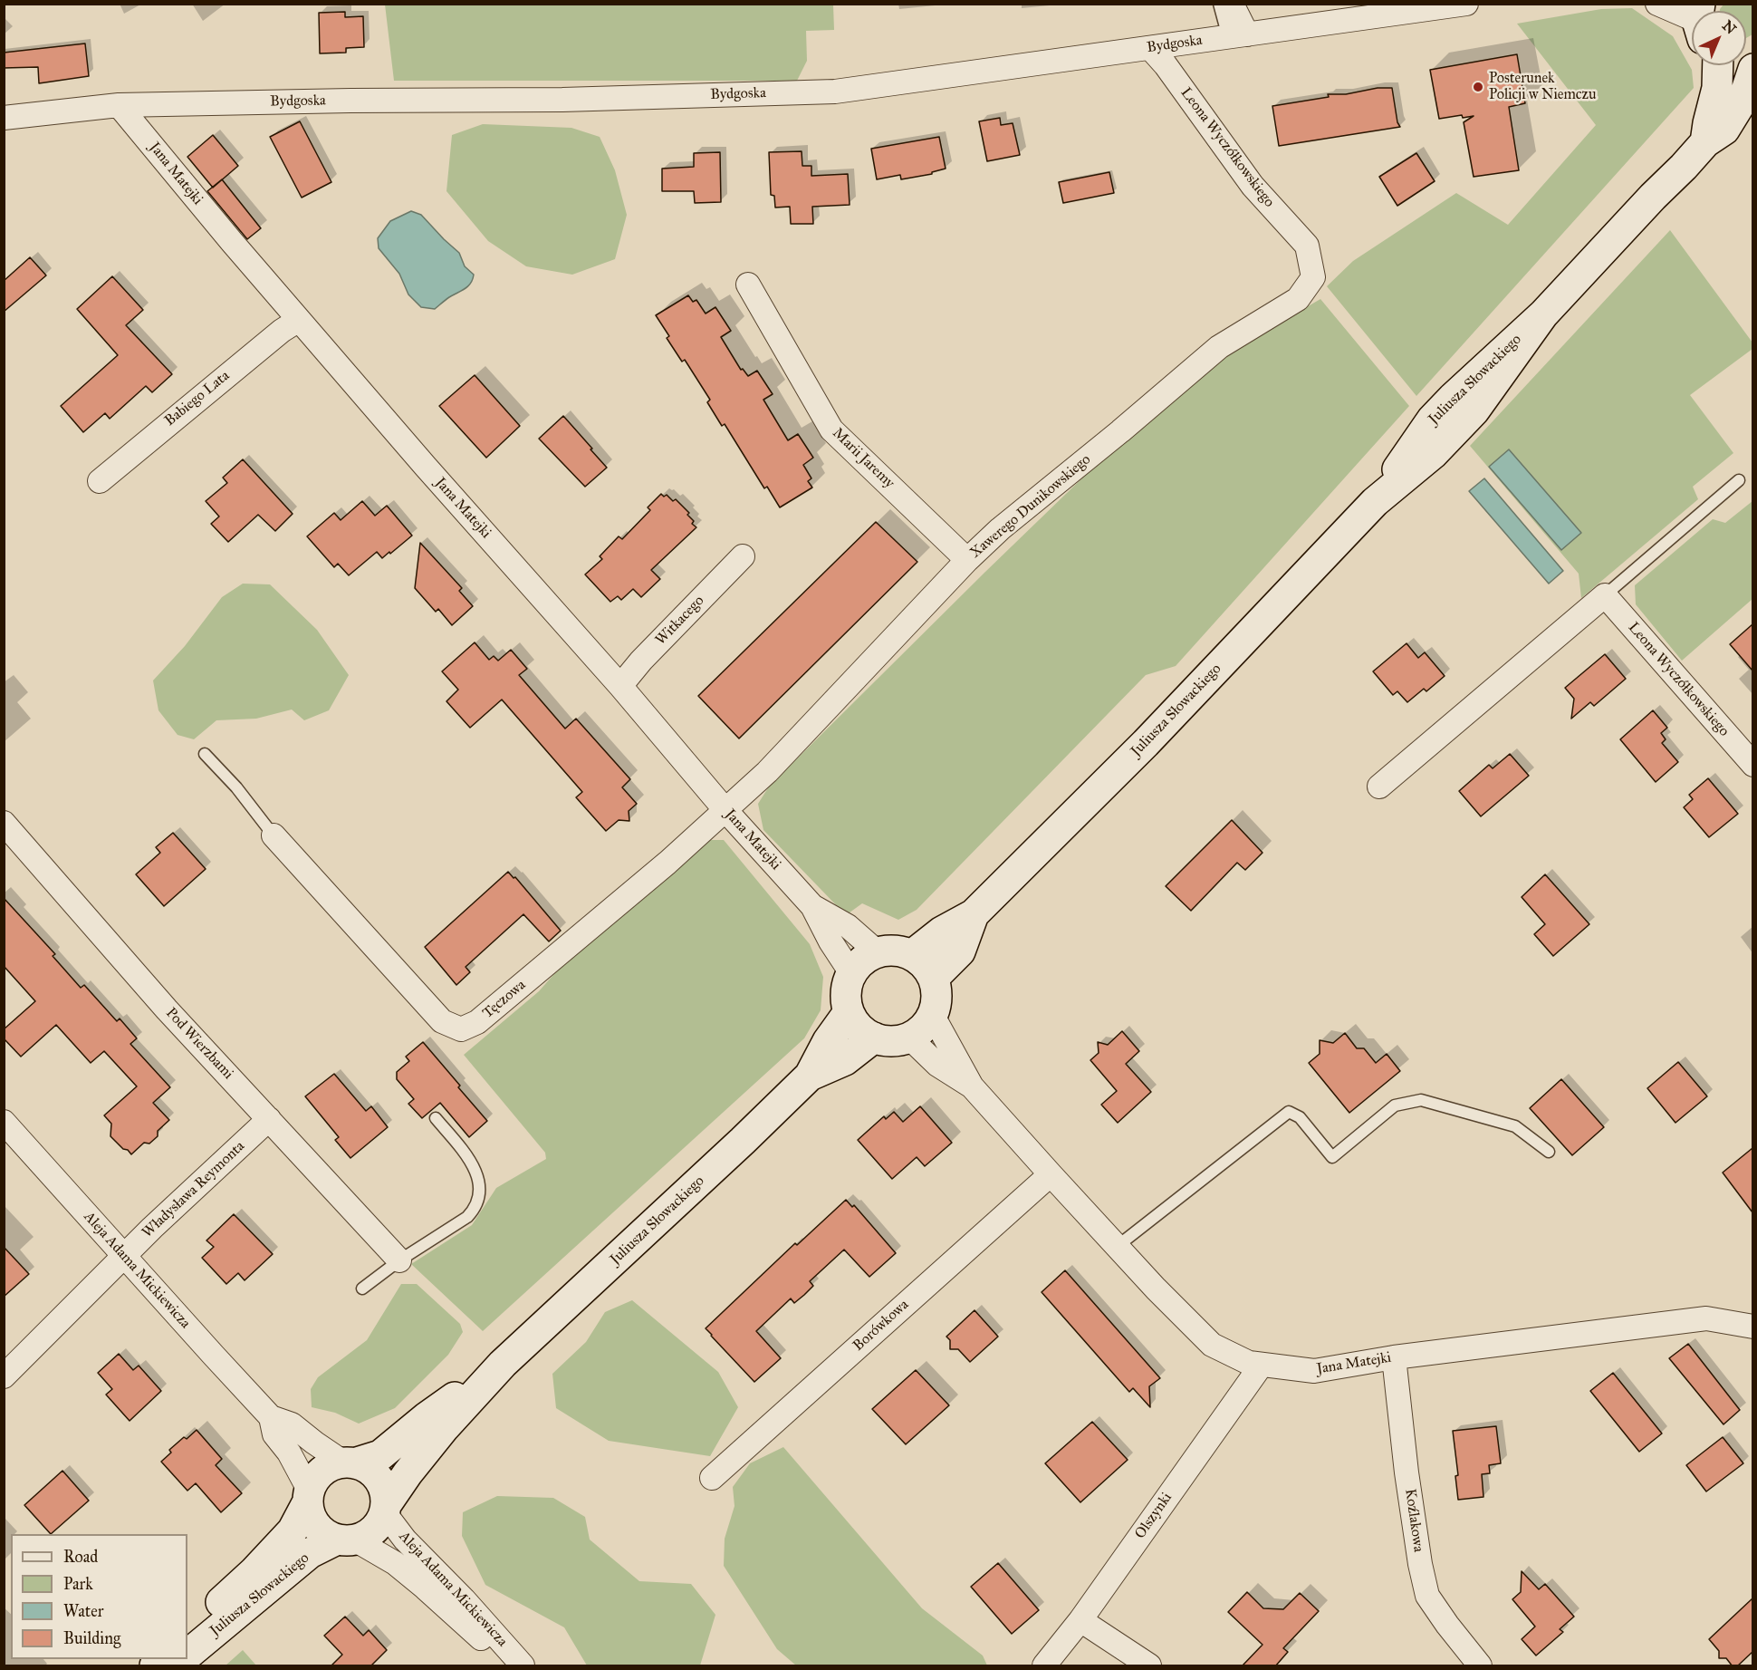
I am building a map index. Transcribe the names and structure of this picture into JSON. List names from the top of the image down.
{
  "streets": {
    "street": [
      "Bydgoska",
      "Leona Wyczółkowskiego",
      "Jana Matejki",
      "Juliusza Słowackiego",
      "Babiego Lata",
      "Marii Jaremy",
      "Xawerego Dunikowskiego",
      "Witkacego",
      "Tęczowa",
      "Pod Wierzbami",
      "Władysława Reymonta",
      "Aleja Adama Mickiewicza",
      "Borówkowa",
      "Olszynki",
      "Koźlakowa"
    ]
  },
  "crossings": [
    ["Bydgoska", "Leona Wyczółkowskiego"],
    ["Bydgoska", "Jana Matejki"],
    ["Leona Wyczółkowskiego", "Xawerego Dunikowskiego"],
    ["Jana Matejki", "Juliusza Słowackiego"],
    ["Jana Matejki", "Babiego Lata"],
    ["Jana Matejki", "Xawerego Dunikowskiego"],
    ["Jana Matejki", "Witkacego"],
    ["Jana Matejki", "Tęczowa"],
    ["Jana Matejki", "Borówkowa"],
    ["Jana Matejki", "Olszynki"],
    ["Jana Matejki", "Koźlakowa"],
    ["Juliusza Słowackiego", "Aleja Adama Mickiewicza"],
    ["Marii Jaremy", "Xawerego Dunikowskiego"],
    ["Xawerego Dunikowskiego", "Tęczowa"],
    ["Pod Wierzbami", "Władysława Reymonta"],
    ["Władysława Reymonta", "Aleja Adama Mickiewicza"]
  ],
  "places": ["Posterunek Policji w Niemczu"],
  "legend": [
    "Road",
    "Park",
    "Water",
    "Building"
  ],
  "north": "top right"
}
